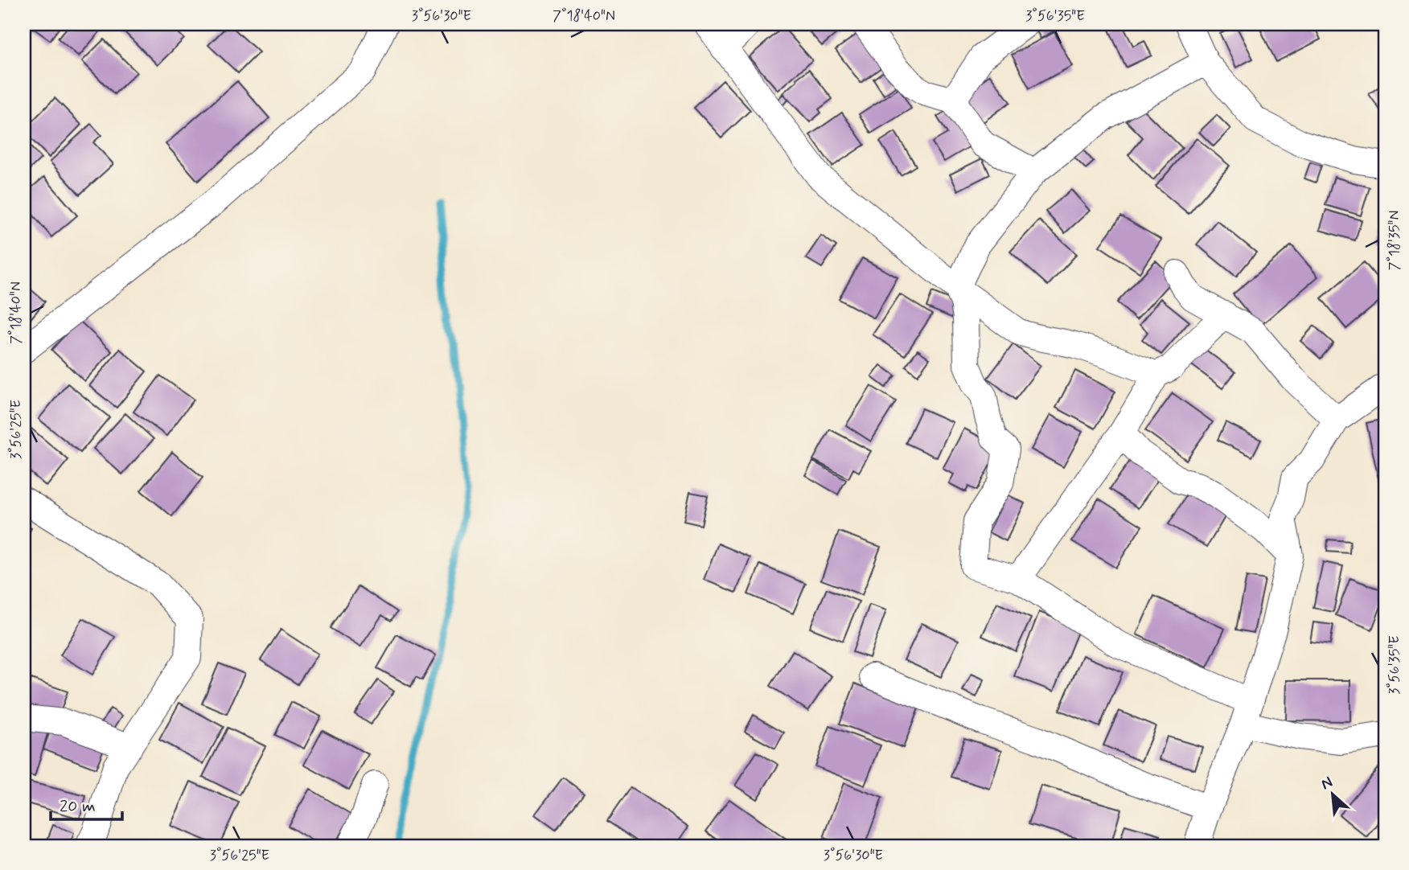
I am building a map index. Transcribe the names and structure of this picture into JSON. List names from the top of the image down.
{
  "scale_bar": "20 m",
  "north": "top left",
  "coordinates": [
    "3°56'30\"E",
    "7°18'40\"N",
    "3°56'35\"E",
    "7°18'35\"N",
    "3°56'25\"E"
  ]
}
